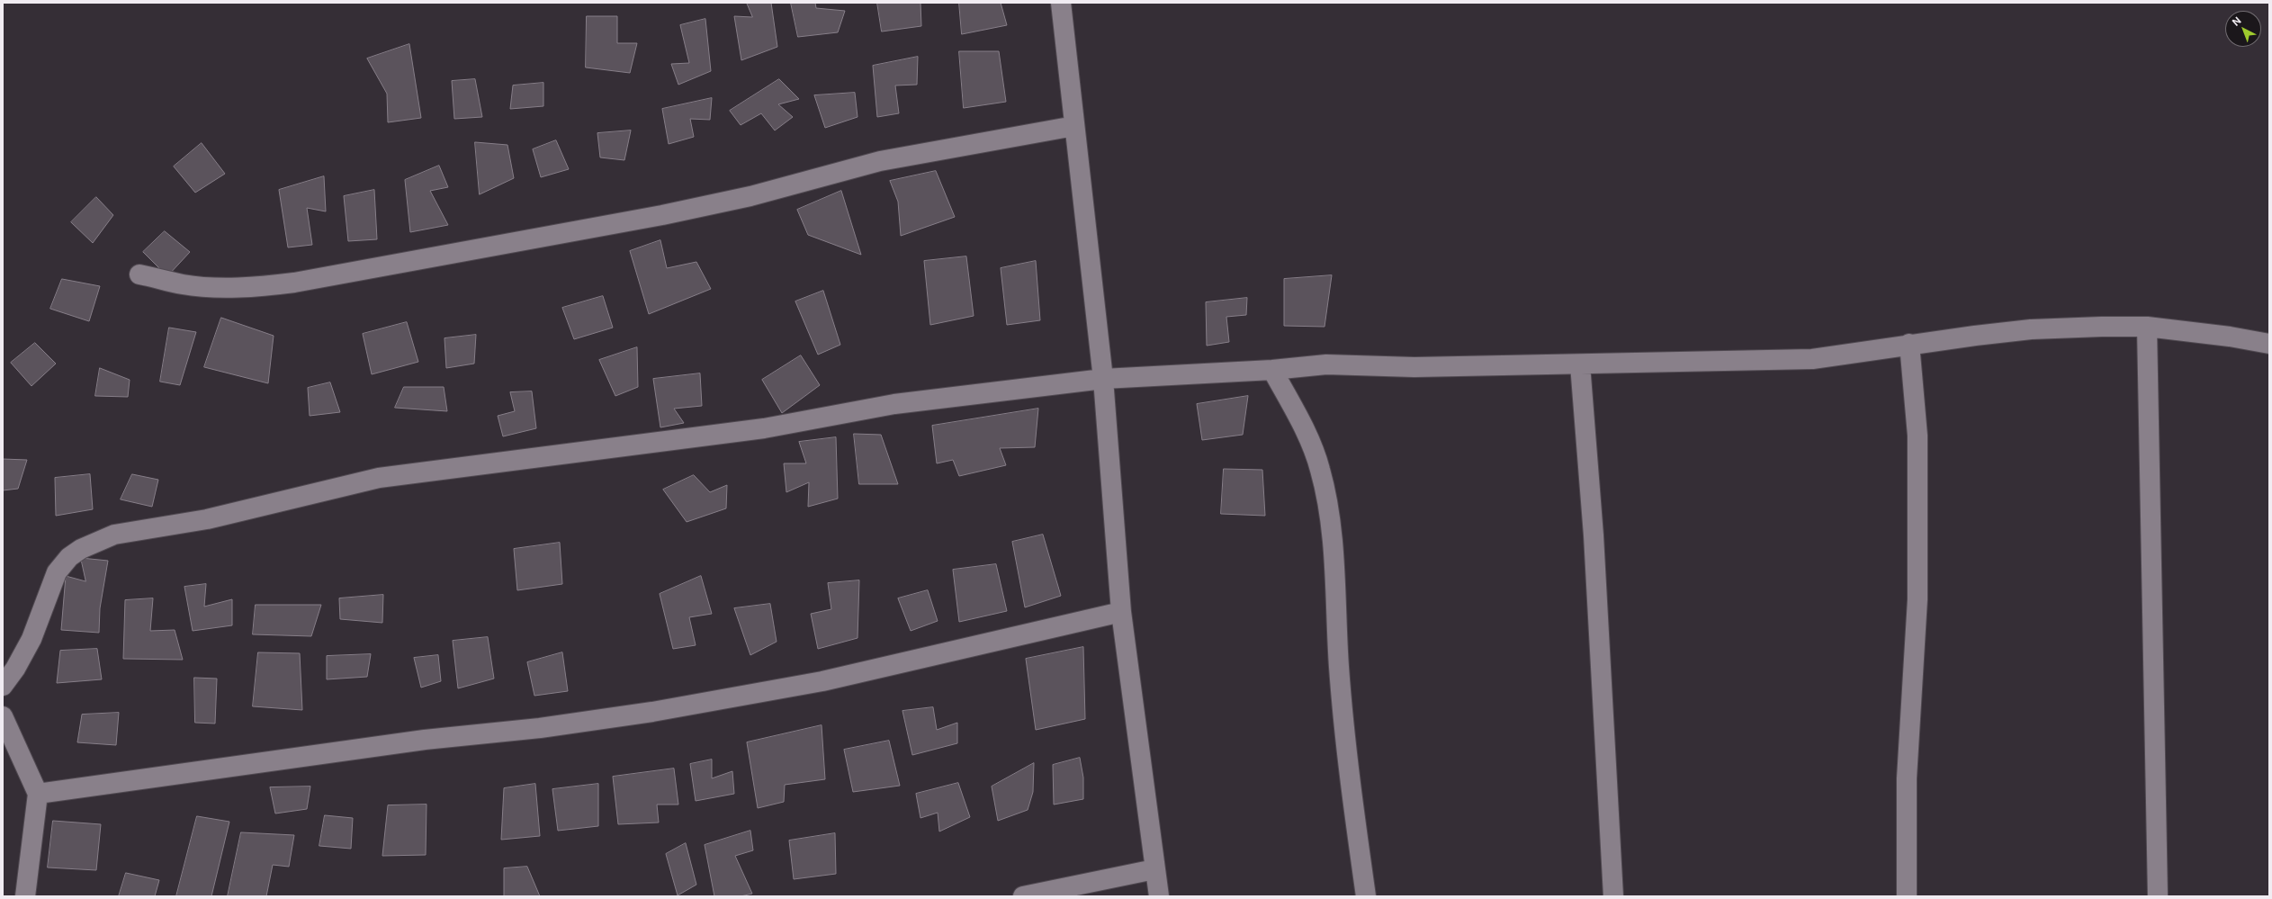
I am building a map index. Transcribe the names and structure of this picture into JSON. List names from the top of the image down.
{
  "north": "top left"
}
